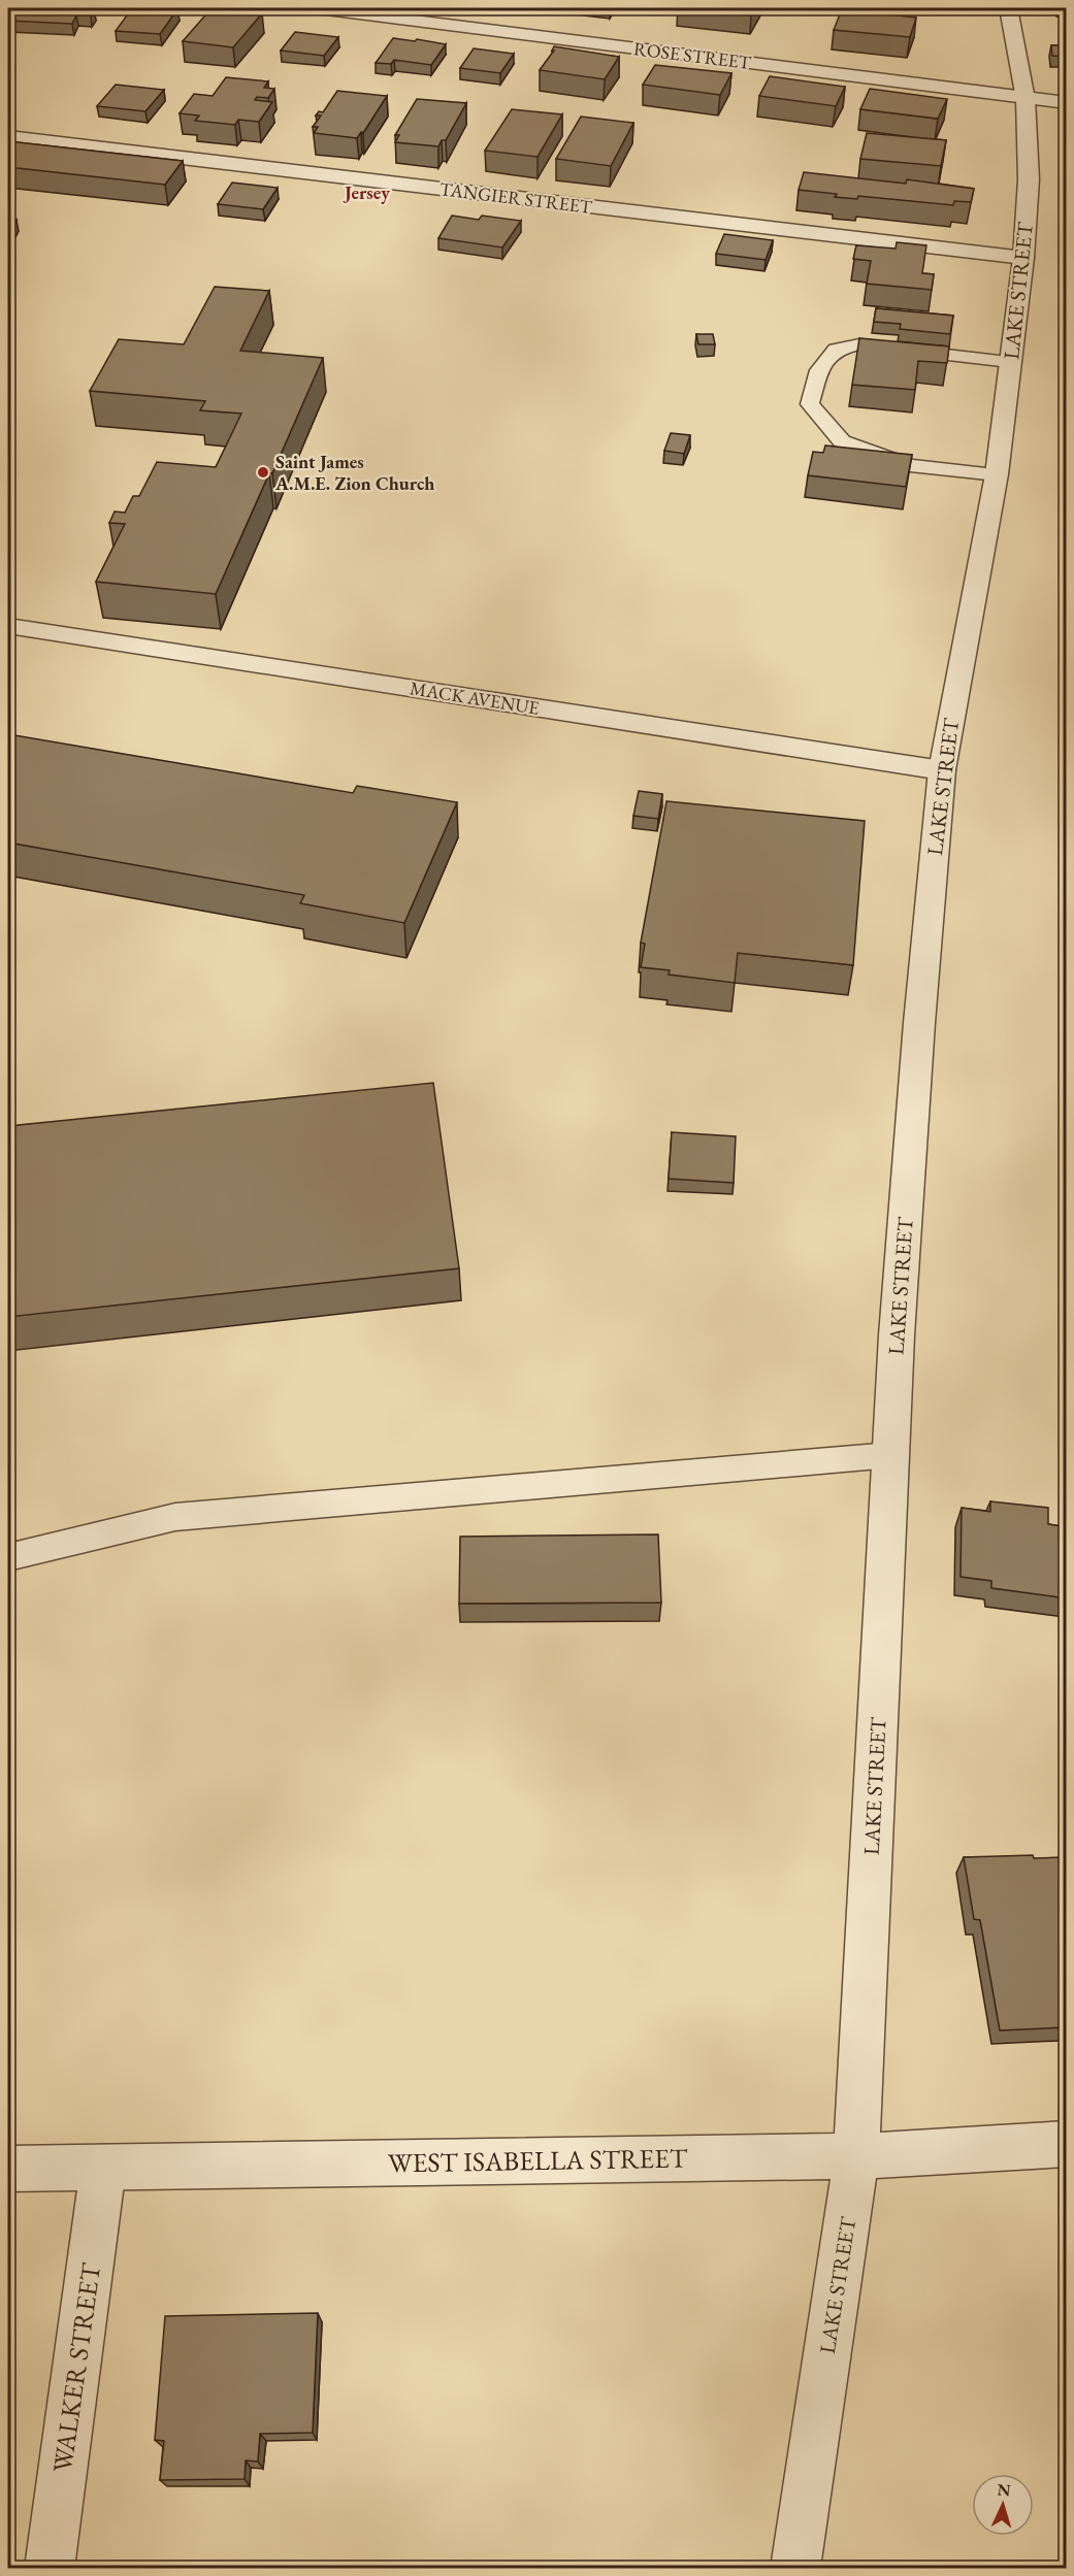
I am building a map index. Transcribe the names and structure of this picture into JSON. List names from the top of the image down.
{
  "streets": {
    "street": [
      "ROSE STREET",
      "TANGIER STREET",
      "LAKE STREET",
      "MACK AVENUE",
      "WEST ISABELLA STREET",
      "WALKER STREET"
    ]
  },
  "crossings": [
    ["ROSE STREET", "LAKE STREET"],
    ["TANGIER STREET", "LAKE STREET"],
    ["LAKE STREET", "MACK AVENUE"],
    ["LAKE STREET", "WEST ISABELLA STREET"],
    ["WEST ISABELLA STREET", "WALKER STREET"]
  ],
  "districts": ["Jersey"],
  "places": ["Saint James A.M.E. Zion Church"],
  "north": "top"
}
